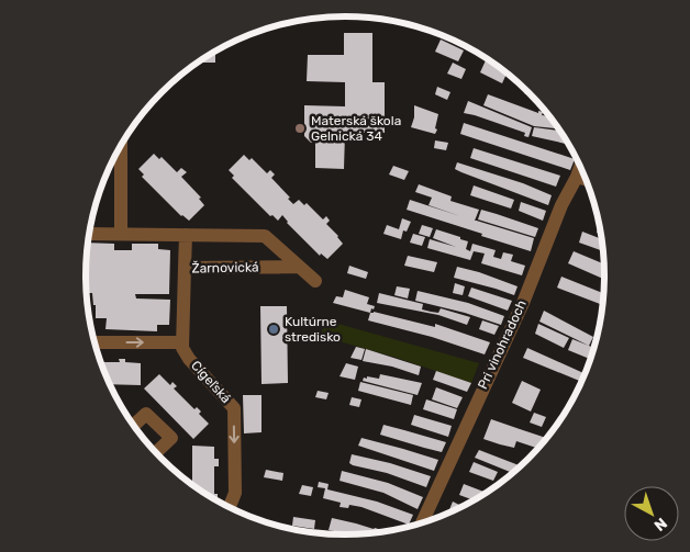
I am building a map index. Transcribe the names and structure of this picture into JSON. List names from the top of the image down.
{
  "streets": {
    "street": ["Žarnovická", "Pri vinohradoch", "Cígeľská"]
  },
  "one_way": ["Cígeľská"],
  "places": ["Materská škola Gelnická 34", "Kultúrne stredisko"],
  "north": "bottom right"
}
